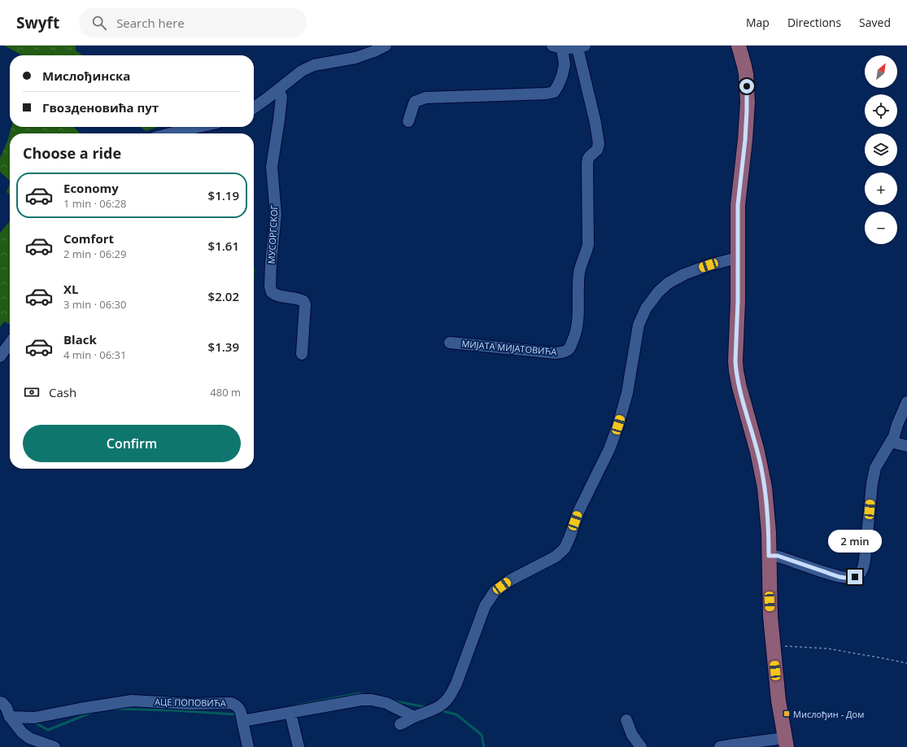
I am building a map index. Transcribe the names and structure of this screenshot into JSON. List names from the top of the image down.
{
  "streets": {
    "street": ["МУСОРГСКОГ", "МИЈАТА МИЈАТОВИЋА", "АЦЕ ПОПОВИЋА"]
  },
  "places": {
    "transit": ["Мислођин - Дом"]
  },
  "north": "top right",
  "page": {
    "header": "Swyft",
    "search": "Search here",
    "nav": ["Map", "Directions", "Saved"],
    "map_buttons": ["+", "−"],
    "banner": ["Мислођинска", "Гвозденовића пут"],
    "heading": "Choose a ride",
    "list": [
      {
        "name": "Economy",
        "note": "1 min · 06:28",
        "value": "$1.19"
      },
      {
        "name": "Comfort",
        "note": "2 min · 06:29",
        "value": "$1.61"
      },
      {
        "name": "XL",
        "note": "3 min · 06:30",
        "value": "$2.02"
      },
      {
        "name": "Black",
        "note": "4 min · 06:31",
        "value": "$1.39"
      }
    ],
    "pay": ["Cash", "480 m"],
    "buttons": "Confirm",
    "bubble": "2 min"
  }
}
